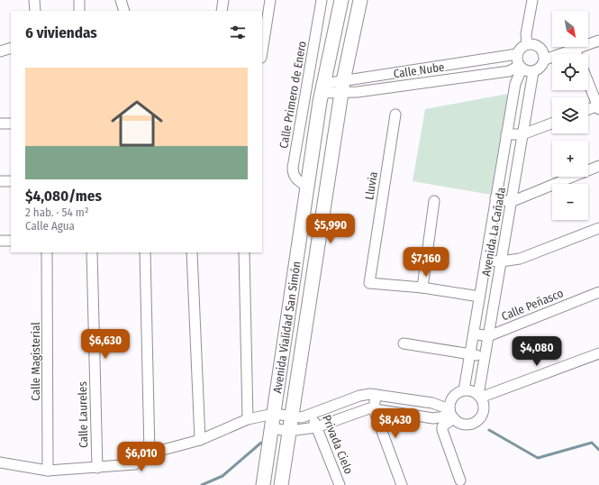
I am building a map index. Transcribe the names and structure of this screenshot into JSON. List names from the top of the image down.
{
  "streets": {
    "main road": ["Avenida Vialidad San Simón"],
    "street": [
      "Calle Nube",
      "Calle Primero de Enero",
      "Lluvia",
      "Avenida La Cañada",
      "Calle Peñasco",
      "Calle Magisterial",
      "Calle Laureles",
      "Privada Cielo"
    ]
  },
  "crossings": [
    ["Calle Nube", "Calle Primero de Enero"],
    ["Calle Nube", "Avenida La Cañada"],
    ["Calle Nube", "Avenida Vialidad San Simón"],
    ["Calle Primero de Enero", "Avenida Vialidad San Simón"],
    ["Avenida La Cañada", "Calle Peñasco"]
  ],
  "north": "bottom right",
  "page": {
    "map_buttons": ["+", "−"],
    "heading": "6 viviendas",
    "list": [
      {
        "name": "$4,080/mes",
        "note": "2 hab. · 54 m² · Calle Agua"
      }
    ],
    "price": [
      "$5,990",
      "$7,160",
      "$6,630",
      "$4,080",
      "$8,430",
      "$6,010"
    ]
  }
}
